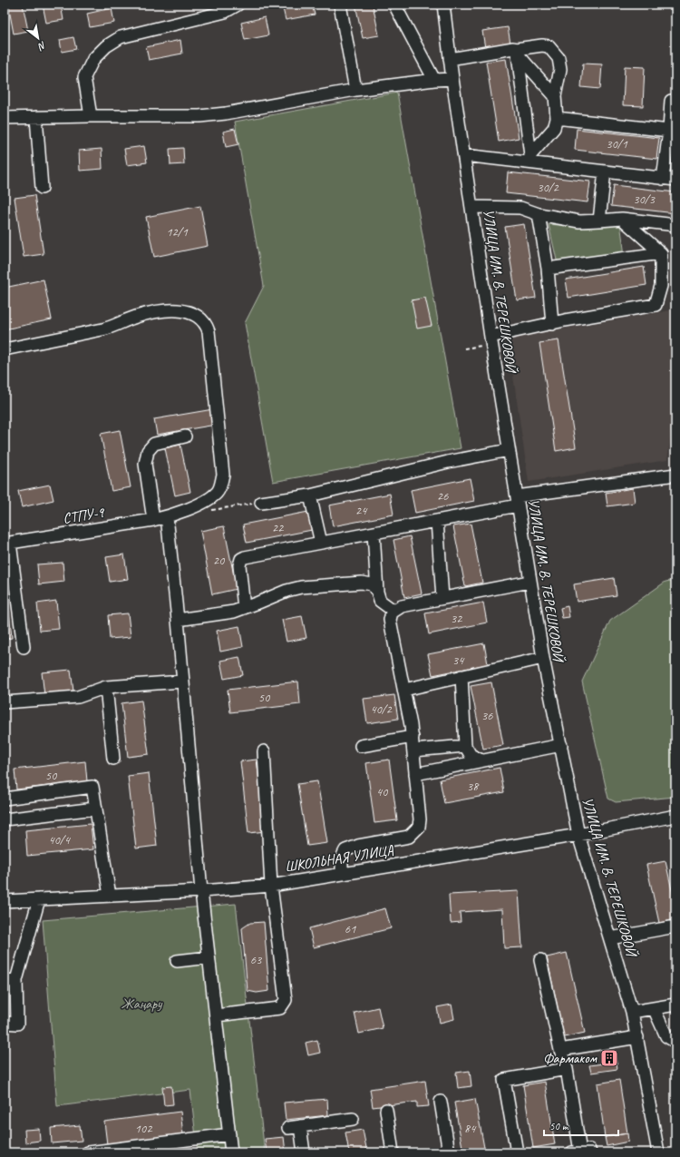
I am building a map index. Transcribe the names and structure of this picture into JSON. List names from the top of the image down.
{
  "streets": {
    "street": ["УЛИЦА ИМ. В. ТЕРЕШКОВОЙ", "СТПУ-9", "ШКОЛЬНАЯ УЛИЦА"]
  },
  "crossings": [
    ["УЛИЦА ИМ. В. ТЕРЕШКОВОЙ", "ШКОЛЬНАЯ УЛИЦА"]
  ],
  "parks": ["Жаңару"],
  "places": {
    "building": ["Фармаком"]
  },
  "house_numbers": [
    "30/1",
    "30/2",
    "30/3",
    "12/1",
    "26",
    "24",
    "22",
    "20",
    "32",
    "34",
    "50",
    "40/2",
    "36",
    "50",
    "38",
    "40",
    "40/4",
    "61",
    "63",
    "102",
    "84"
  ],
  "scale_bar": "50 m",
  "north": "bottom right"
}
